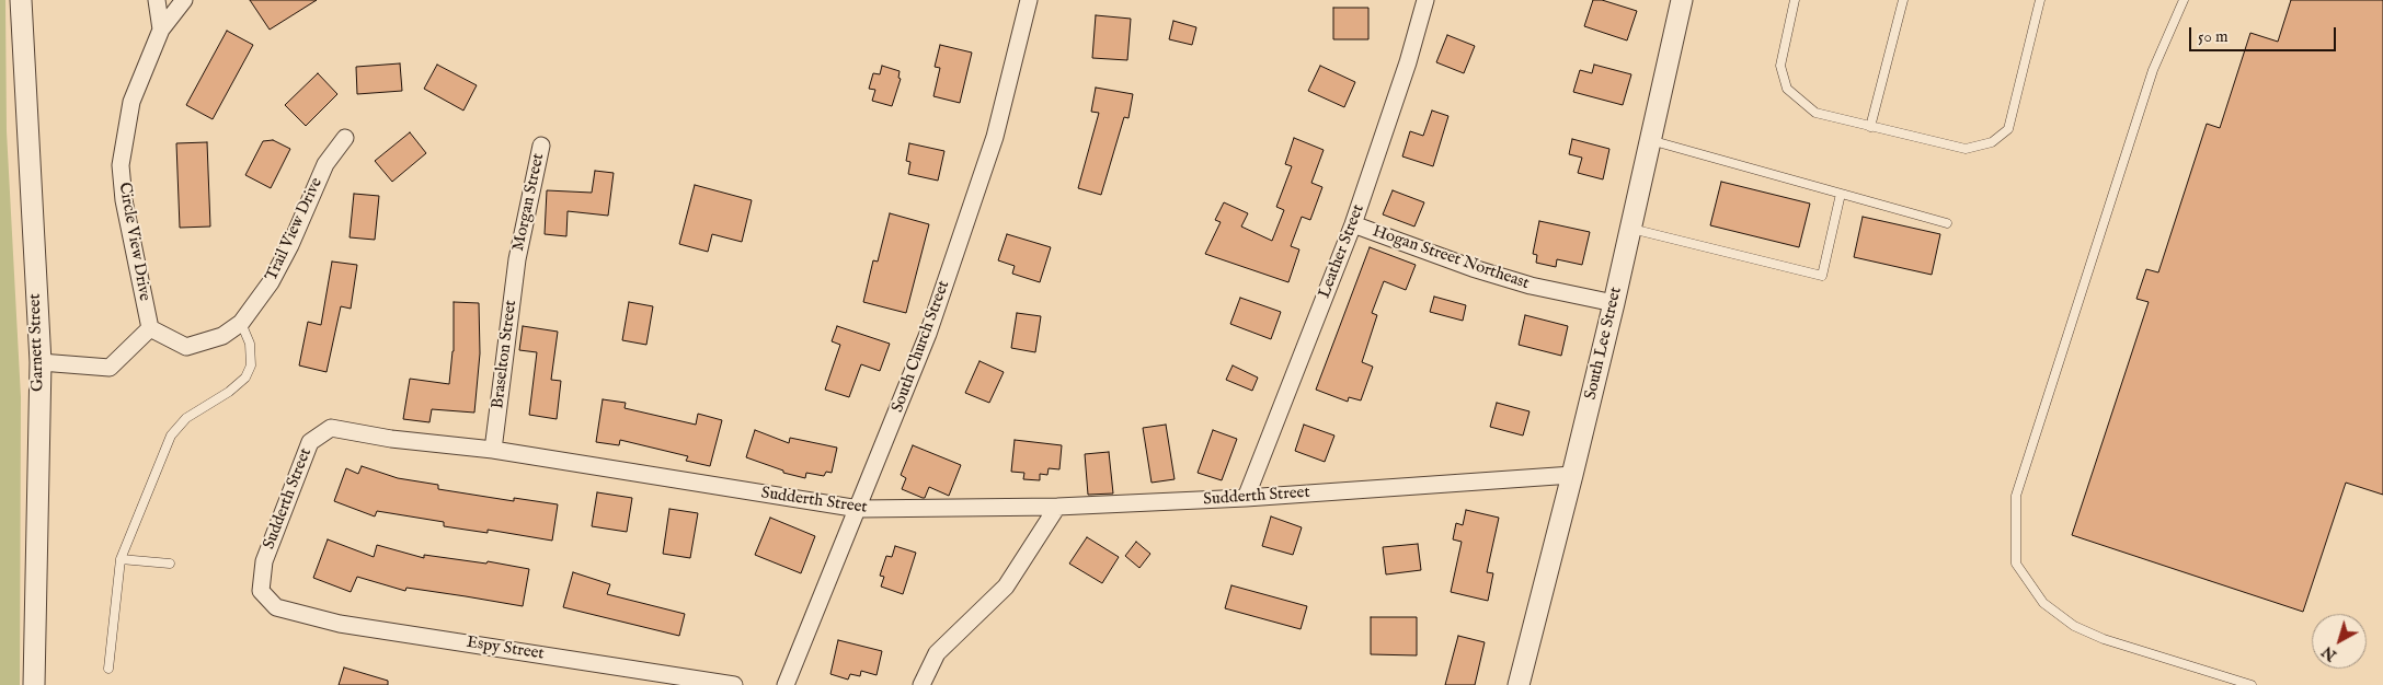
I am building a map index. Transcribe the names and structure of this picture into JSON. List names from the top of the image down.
{
  "streets": {
    "street": [
      "Morgan Street",
      "Trail View Drive",
      "Circle View Drive",
      "Leather Street",
      "Hogan Street Northeast",
      "Garnett Street",
      "South Lee Street",
      "South Church Street",
      "Braselton Street",
      "Sudderth Street",
      "Espy Street"
    ]
  },
  "crossings": [
    ["Morgan Street", "Braselton Street"],
    ["Trail View Drive", "Circle View Drive"],
    ["Leather Street", "Hogan Street Northeast"],
    ["Leather Street", "Sudderth Street"],
    ["Hogan Street Northeast", "South Lee Street"],
    ["South Lee Street", "Sudderth Street"],
    ["South Church Street", "Sudderth Street"],
    ["Braselton Street", "Sudderth Street"],
    ["Sudderth Street", "Espy Street"]
  ],
  "scale_bar": "50 m",
  "north": "bottom left"
}
